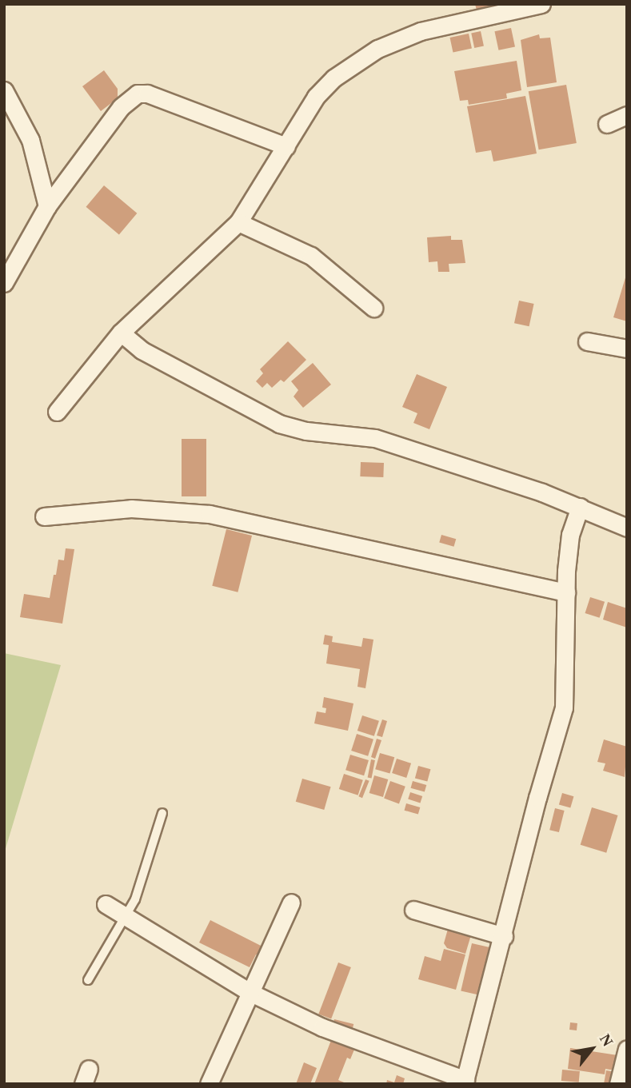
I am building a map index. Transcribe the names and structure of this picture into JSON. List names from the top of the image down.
{
  "north": "top right"
}
